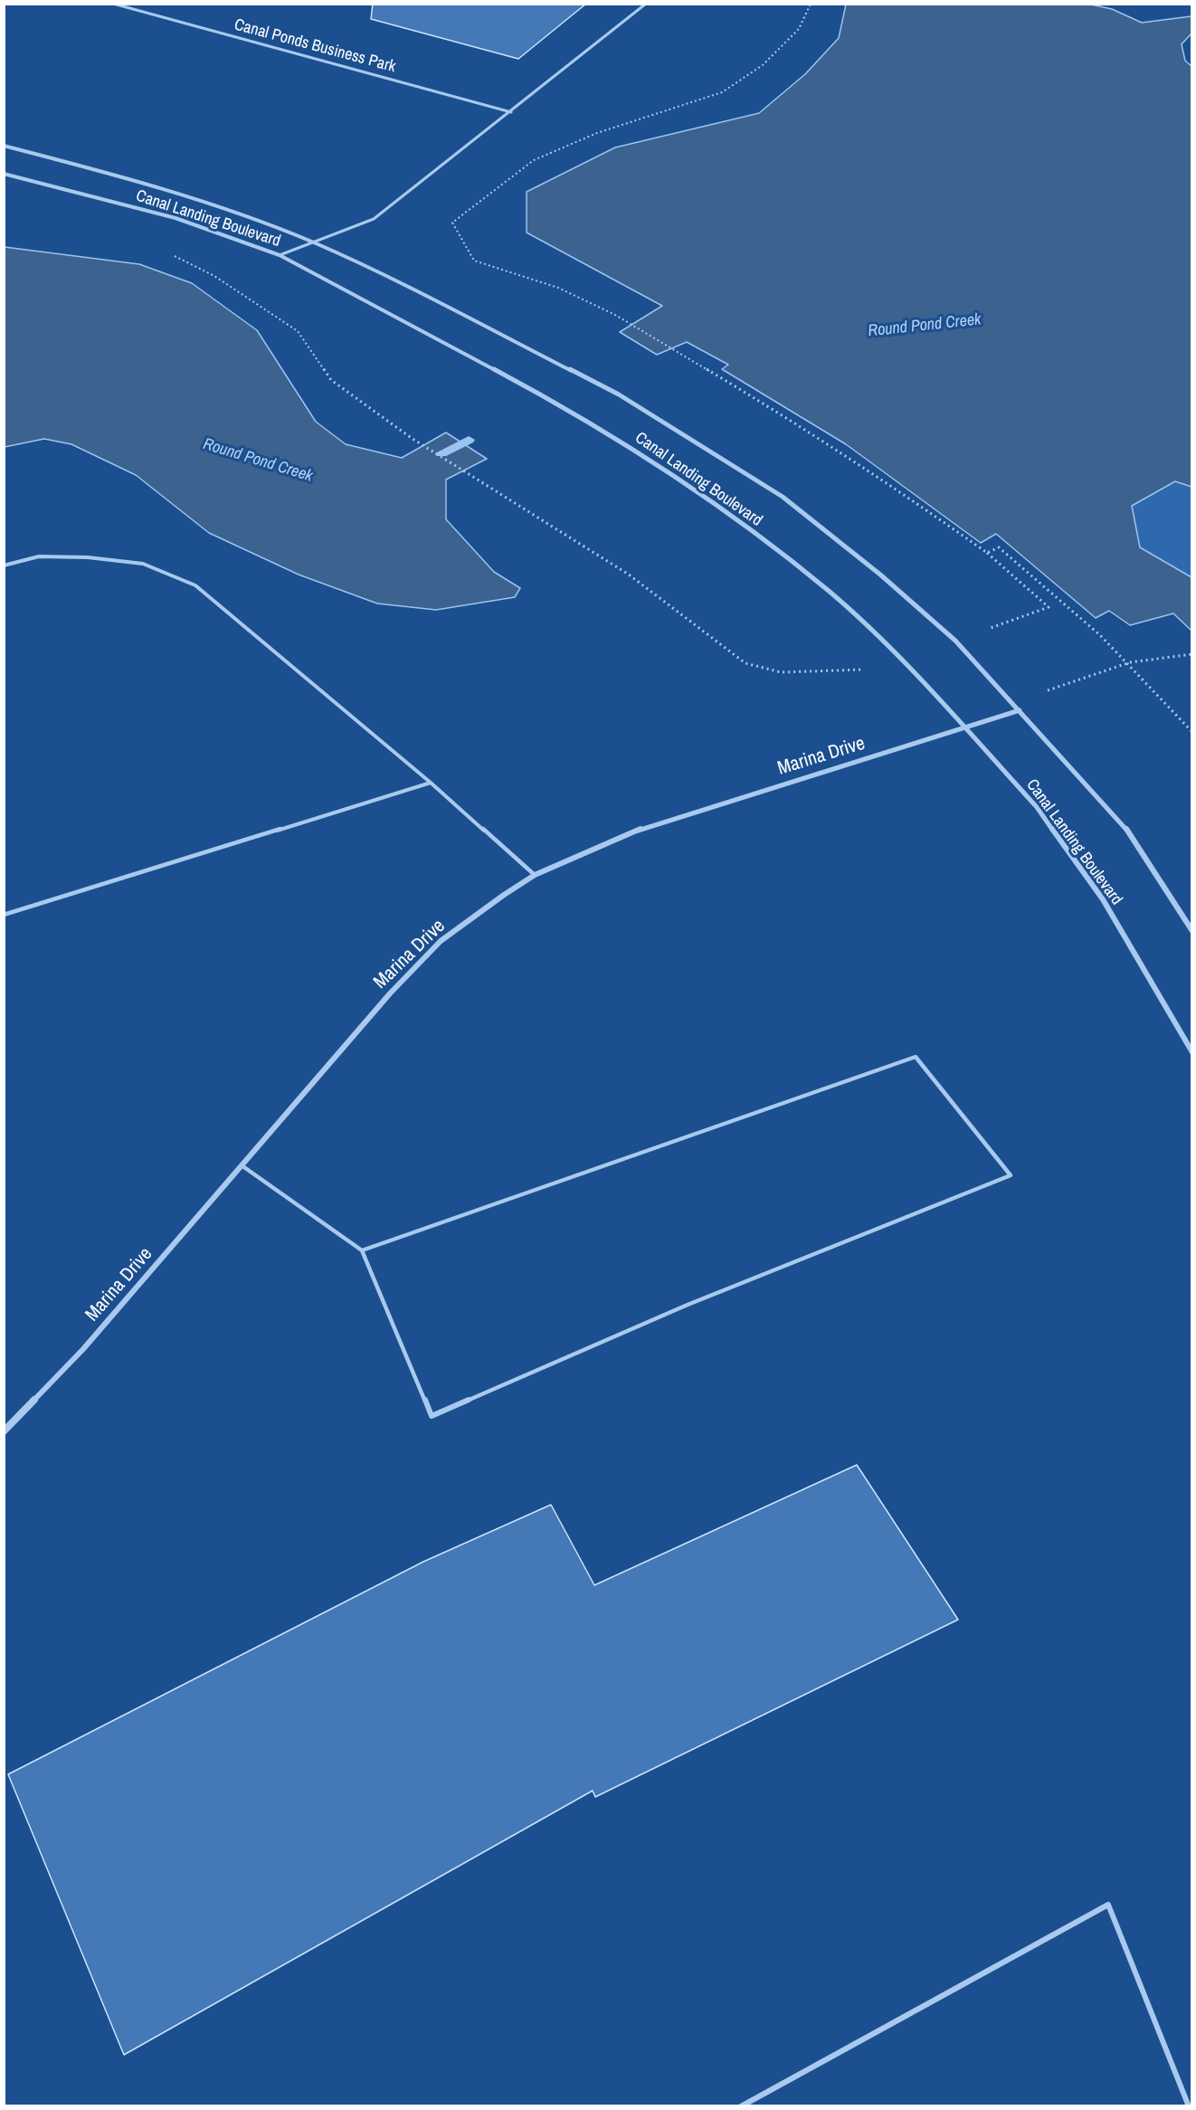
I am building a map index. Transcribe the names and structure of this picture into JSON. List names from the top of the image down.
{
  "streets": {
    "street": ["Canal Landing Boulevard", "Marina Drive"],
    "lane": ["Canal Ponds Business Park"]
  },
  "crossings": [
    ["Canal Landing Boulevard", "Marina Drive"]
  ],
  "water": ["Round Pond Creek"]
}
